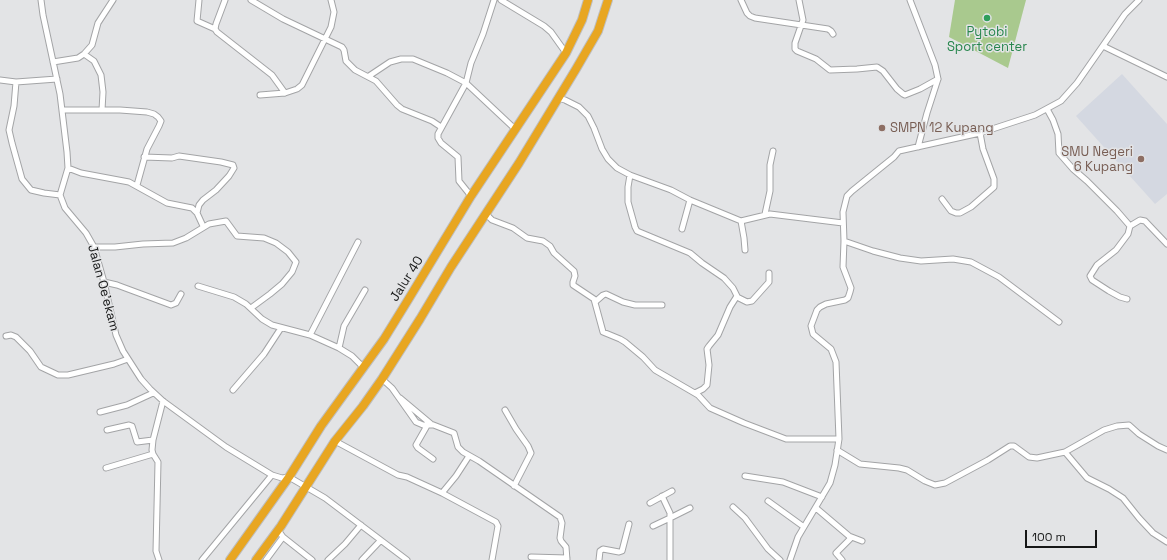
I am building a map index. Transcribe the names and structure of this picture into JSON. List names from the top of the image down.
{
  "streets": {
    "highway": ["Jalur 40"],
    "street": ["Jalan Oe'ekam"]
  },
  "crossings": [
    ["Jalur 40", "Jalan Oe'ekam"]
  ],
  "places": ["Pytobi Sport center", "SMPN 12 Kupang", "SMU Negeri 6 Kupang"],
  "scale_bar": "100 m"
}
